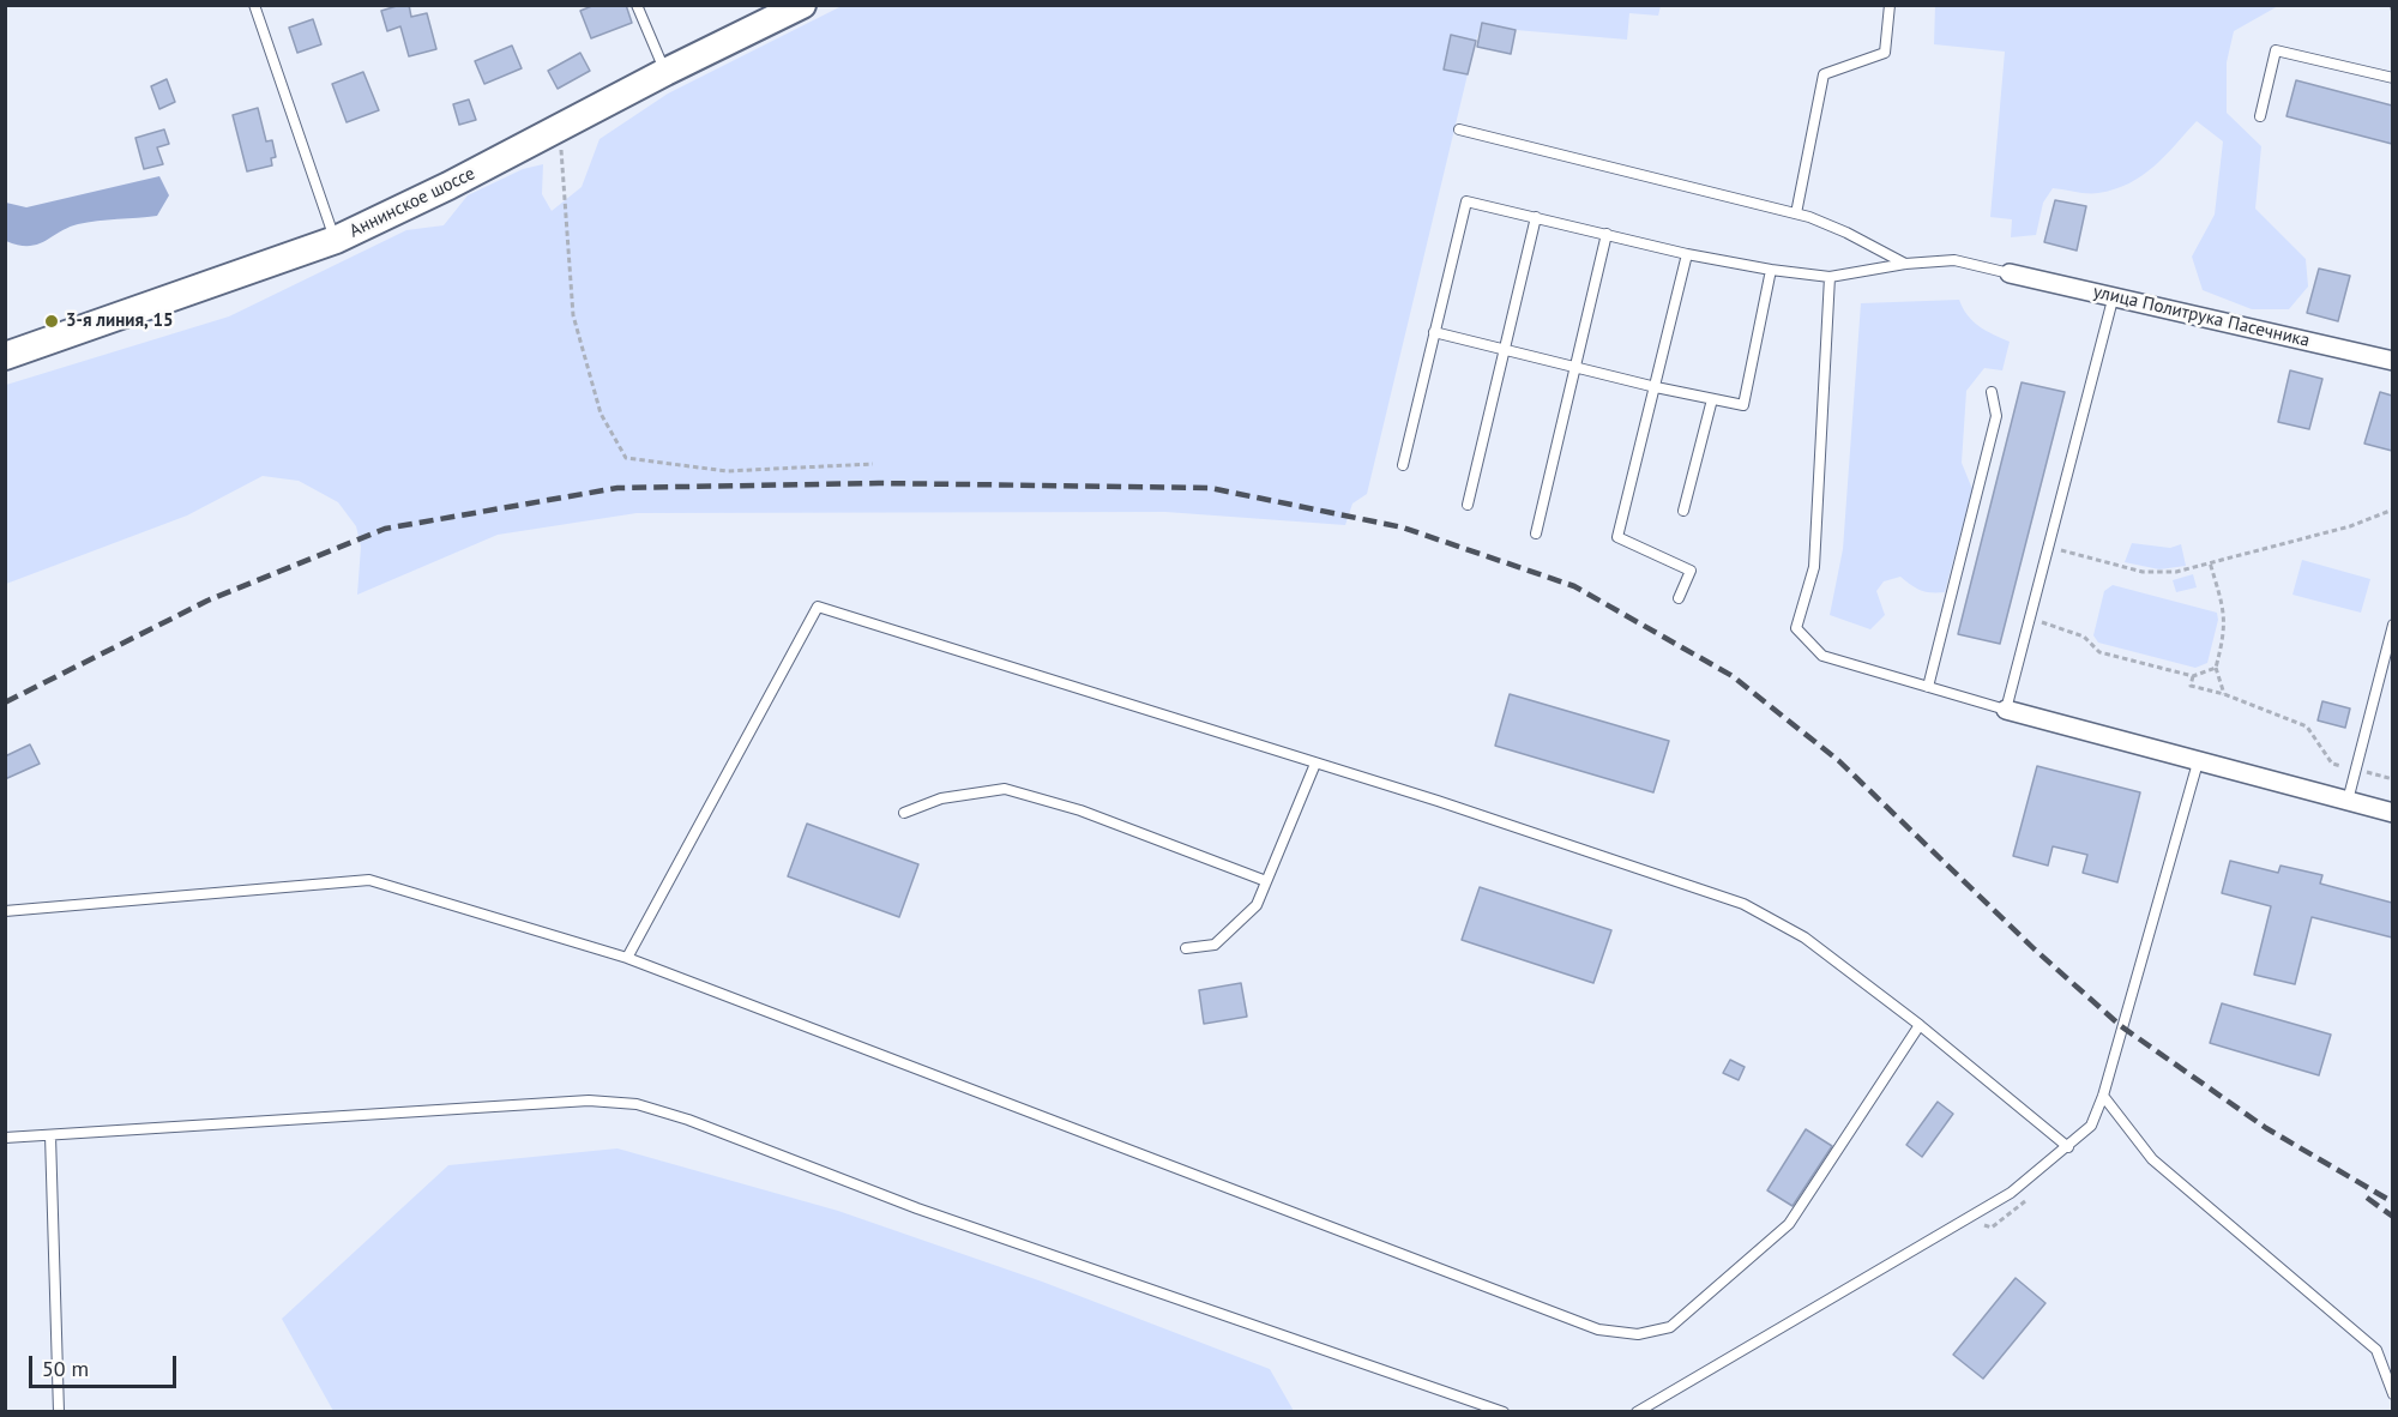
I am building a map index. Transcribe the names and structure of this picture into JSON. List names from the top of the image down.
{
  "streets": {
    "main road": ["Аннинское шоссе"],
    "street": ["улица Политрука Пасечника"]
  },
  "places": ["3-я линия, 15"],
  "scale_bar": "50 m"
}
